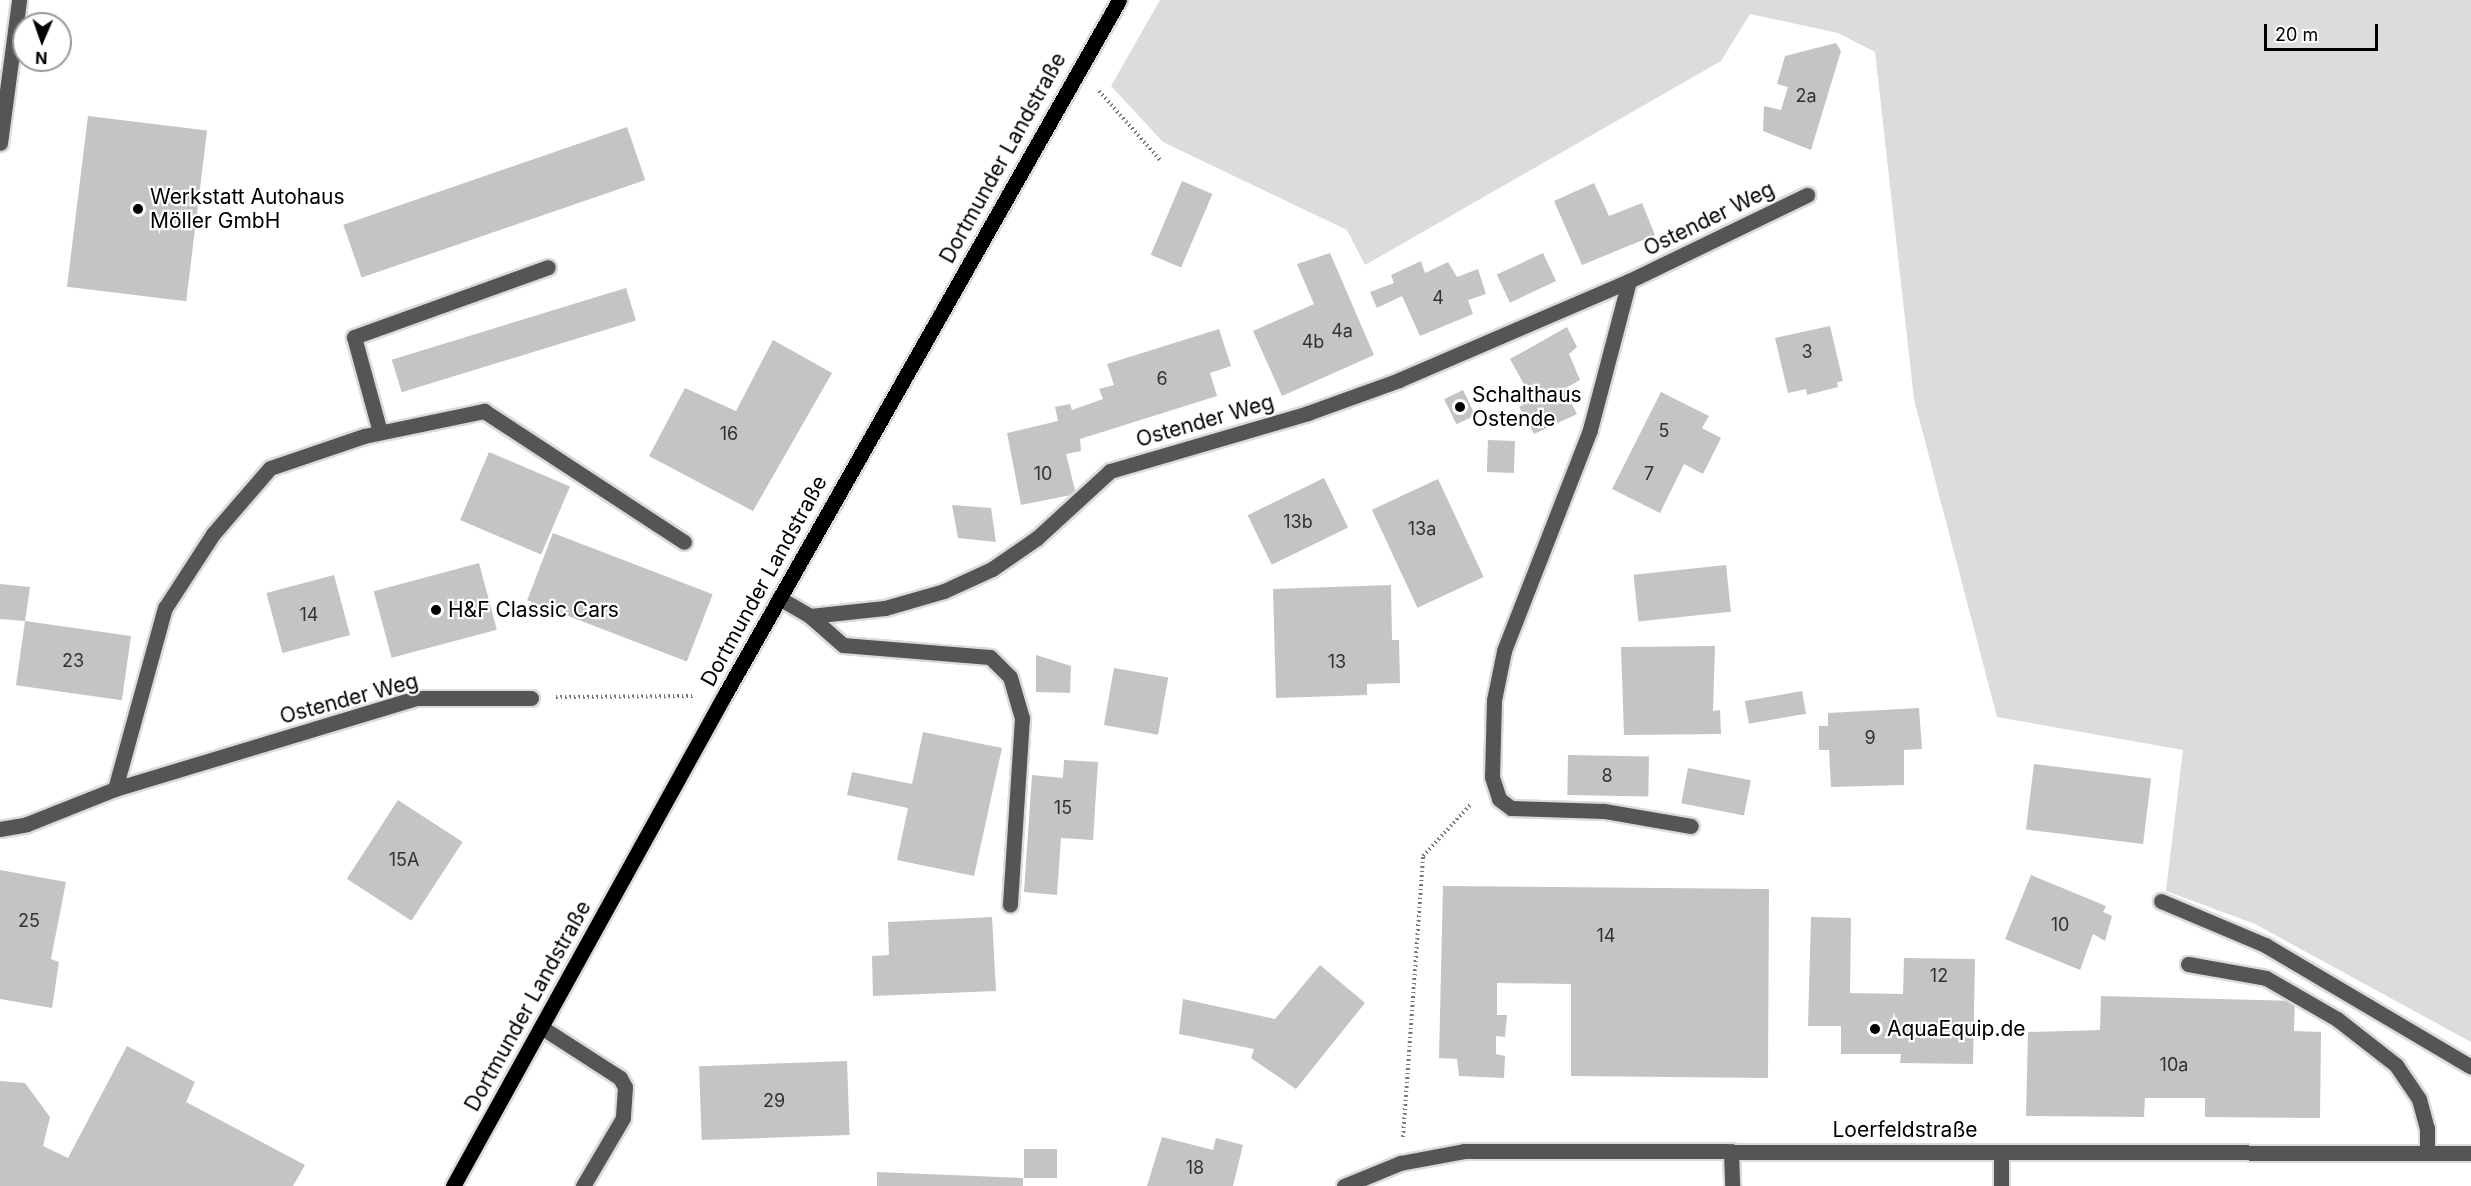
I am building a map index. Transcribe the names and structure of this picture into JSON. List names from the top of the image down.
{
  "streets": {
    "main road": ["Dortmunder Landstraße"],
    "street": ["Ostender Weg", "Loerfeldstraße"]
  },
  "places": [
    "Werkstatt Autohaus Möller GmbH",
    "Schalthaus Ostende",
    "H&F Classic Cars",
    "AquaEquip.de"
  ],
  "house_numbers": [
    "2a",
    "4",
    "4a",
    "4b",
    "3",
    "6",
    "5",
    "16",
    "10",
    "7",
    "13b",
    "13a",
    "14",
    "23",
    "13",
    "9",
    "8",
    "15",
    "15A",
    "25",
    "10",
    "14",
    "12",
    "10a",
    "29",
    "18"
  ],
  "scale_bar": "20 m",
  "north": "bottom"
}
